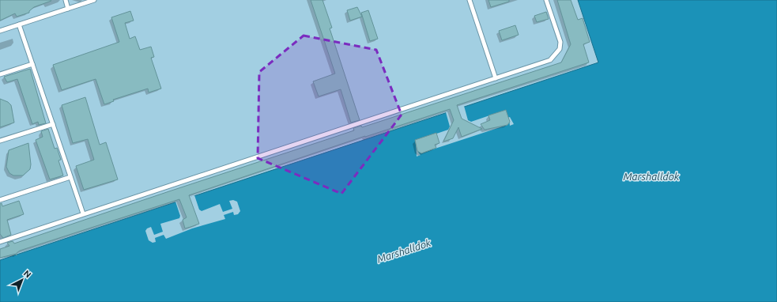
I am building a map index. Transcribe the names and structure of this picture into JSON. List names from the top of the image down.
{
  "water": ["Marshalldok"],
  "north": "top right"
}
